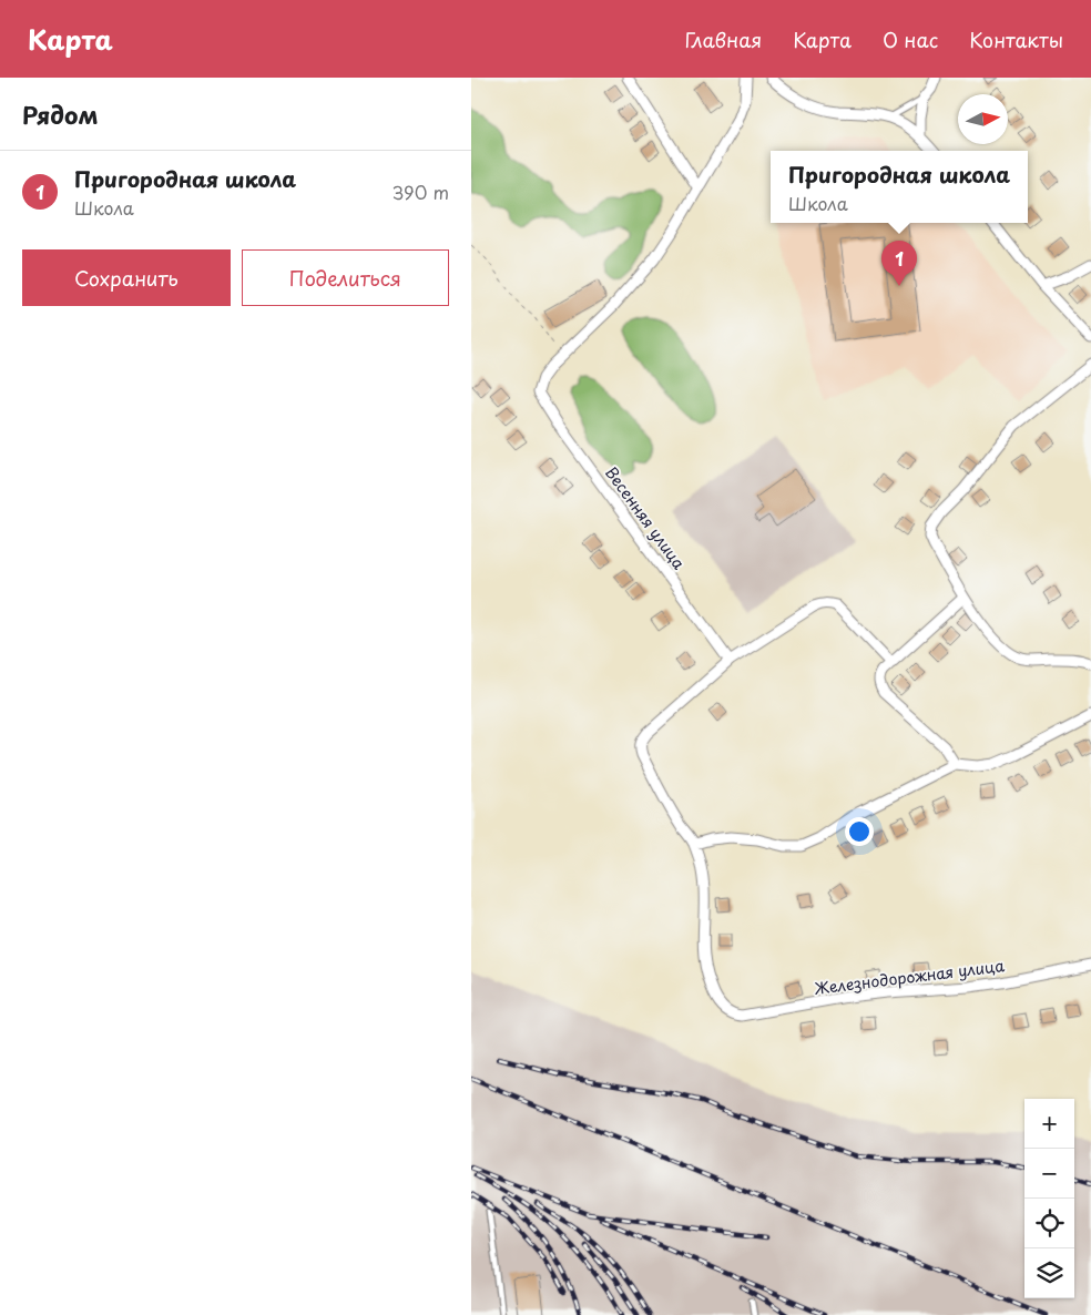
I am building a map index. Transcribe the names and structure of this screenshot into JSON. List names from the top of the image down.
{
  "streets": {
    "street": ["Весенняя улица", "Железнодорожная улица"]
  },
  "north": "right",
  "page": {
    "header": "Карта",
    "nav": [
      "Главная",
      "Карта",
      "О нас",
      "Контакты"
    ],
    "heading": "Рядом",
    "list": [
      {
        "mark": "1",
        "name": "Пригородная школа",
        "note": "Школа",
        "value": "390 m"
      }
    ],
    "popup": ["Пригородная школа", "Школа"],
    "buttons": ["Сохранить", "Поделиться"],
    "pins": "1",
    "map_buttons": ["+", "−"]
  }
}
